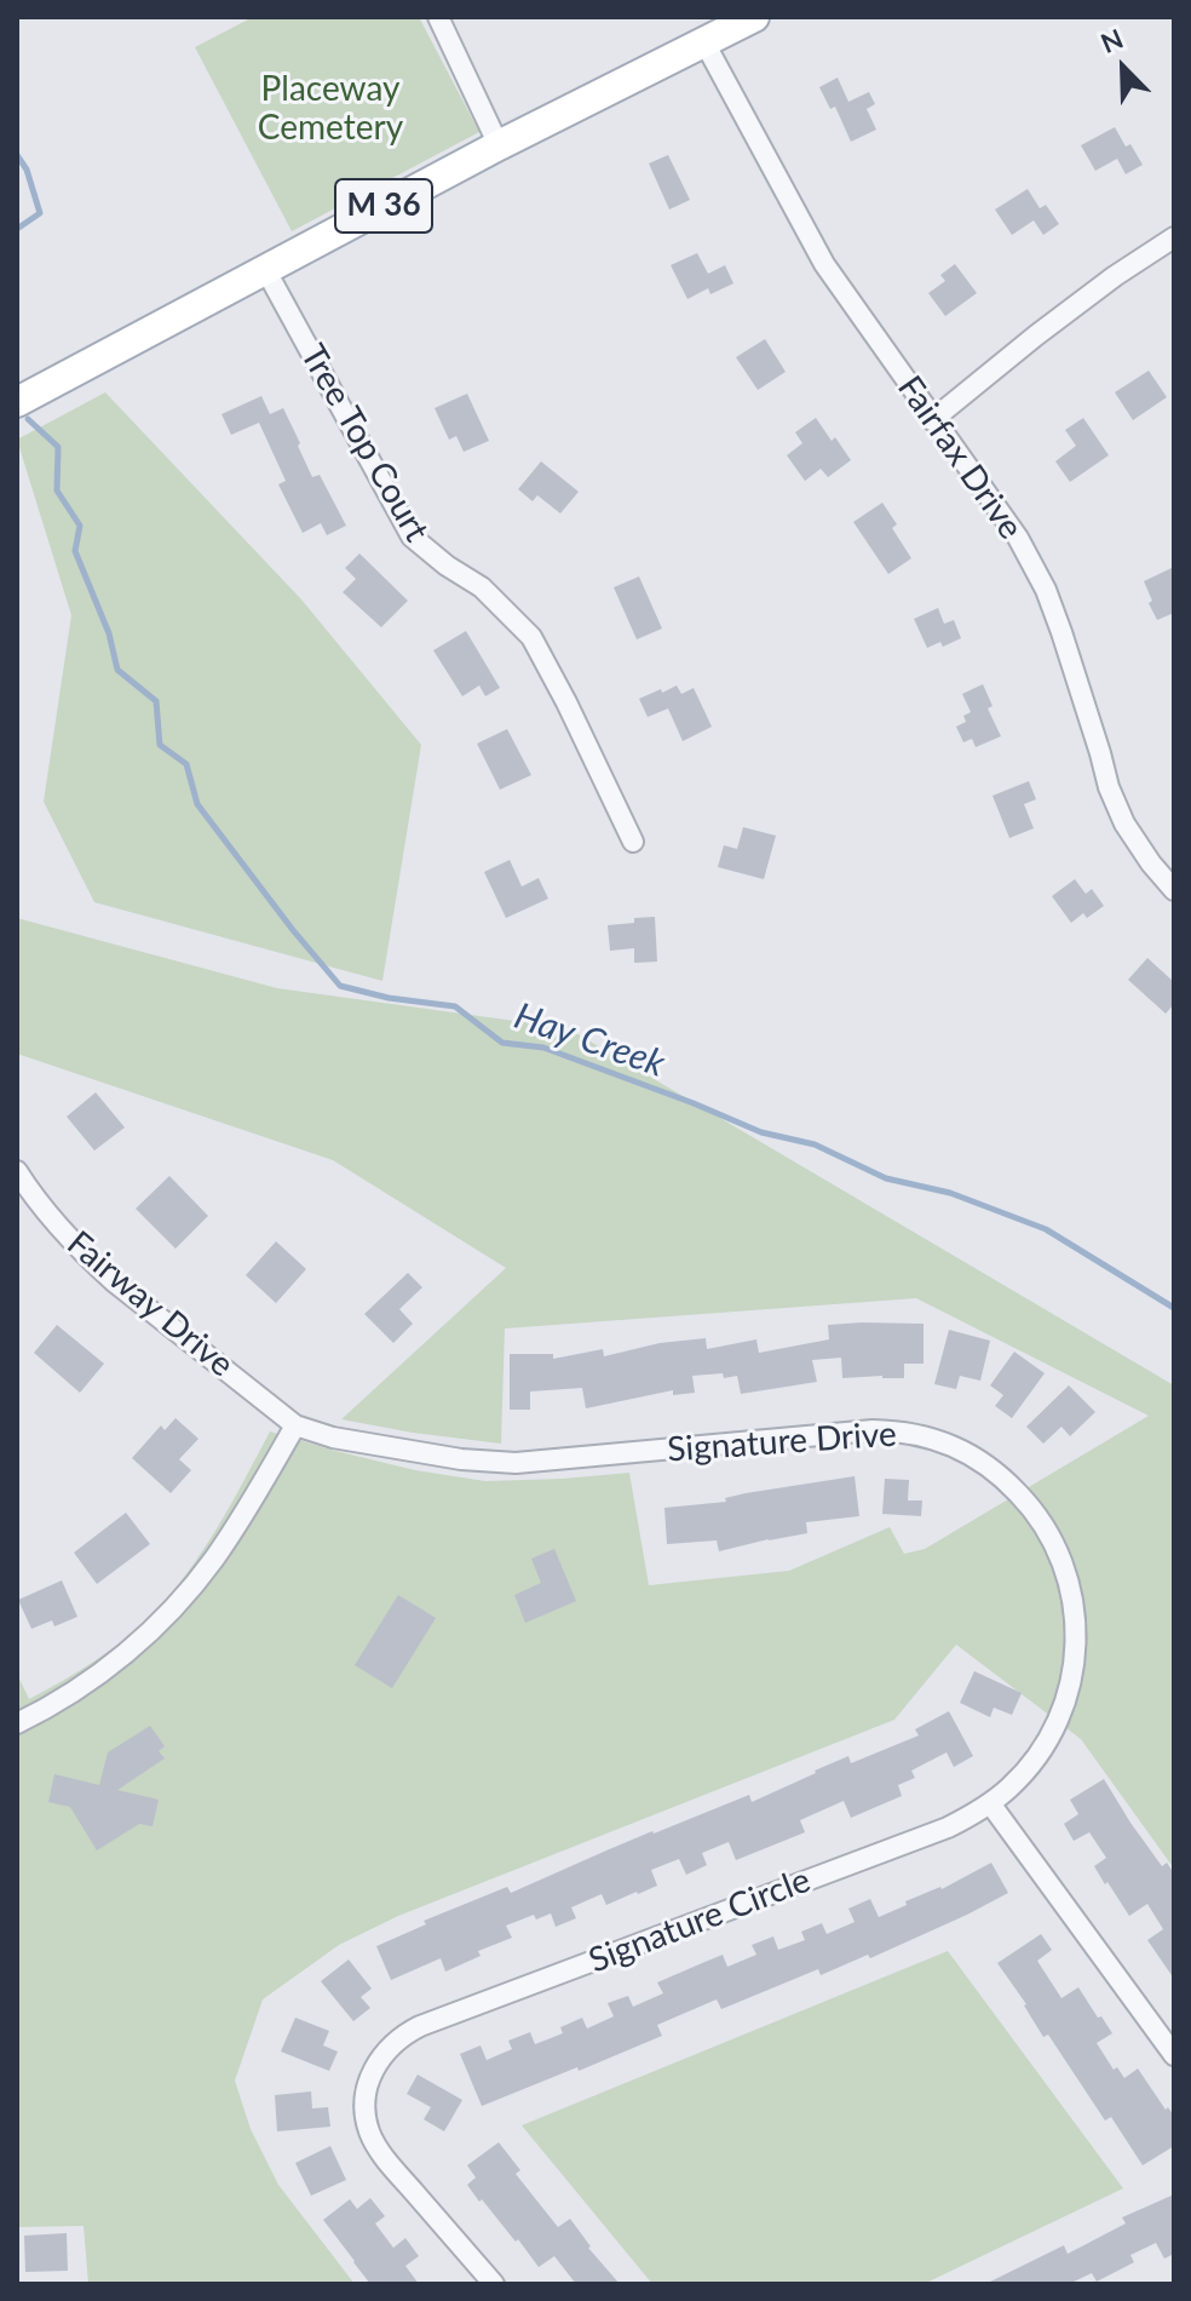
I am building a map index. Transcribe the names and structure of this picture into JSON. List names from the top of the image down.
{
  "streets": {
    "main road": ["M 36"],
    "street": [
      "Tree Top Court",
      "Fairfax Drive",
      "Fairway Drive",
      "Signature Drive",
      "Signature Circle"
    ]
  },
  "crossings": [
    ["M 36", "Tree Top Court"],
    ["M 36", "Fairfax Drive"],
    ["Fairway Drive", "Signature Drive"],
    ["Signature Drive", "Signature Circle"]
  ],
  "water": ["Hay Creek"],
  "parks": ["Placeway Cemetery"],
  "north": "top left"
}
